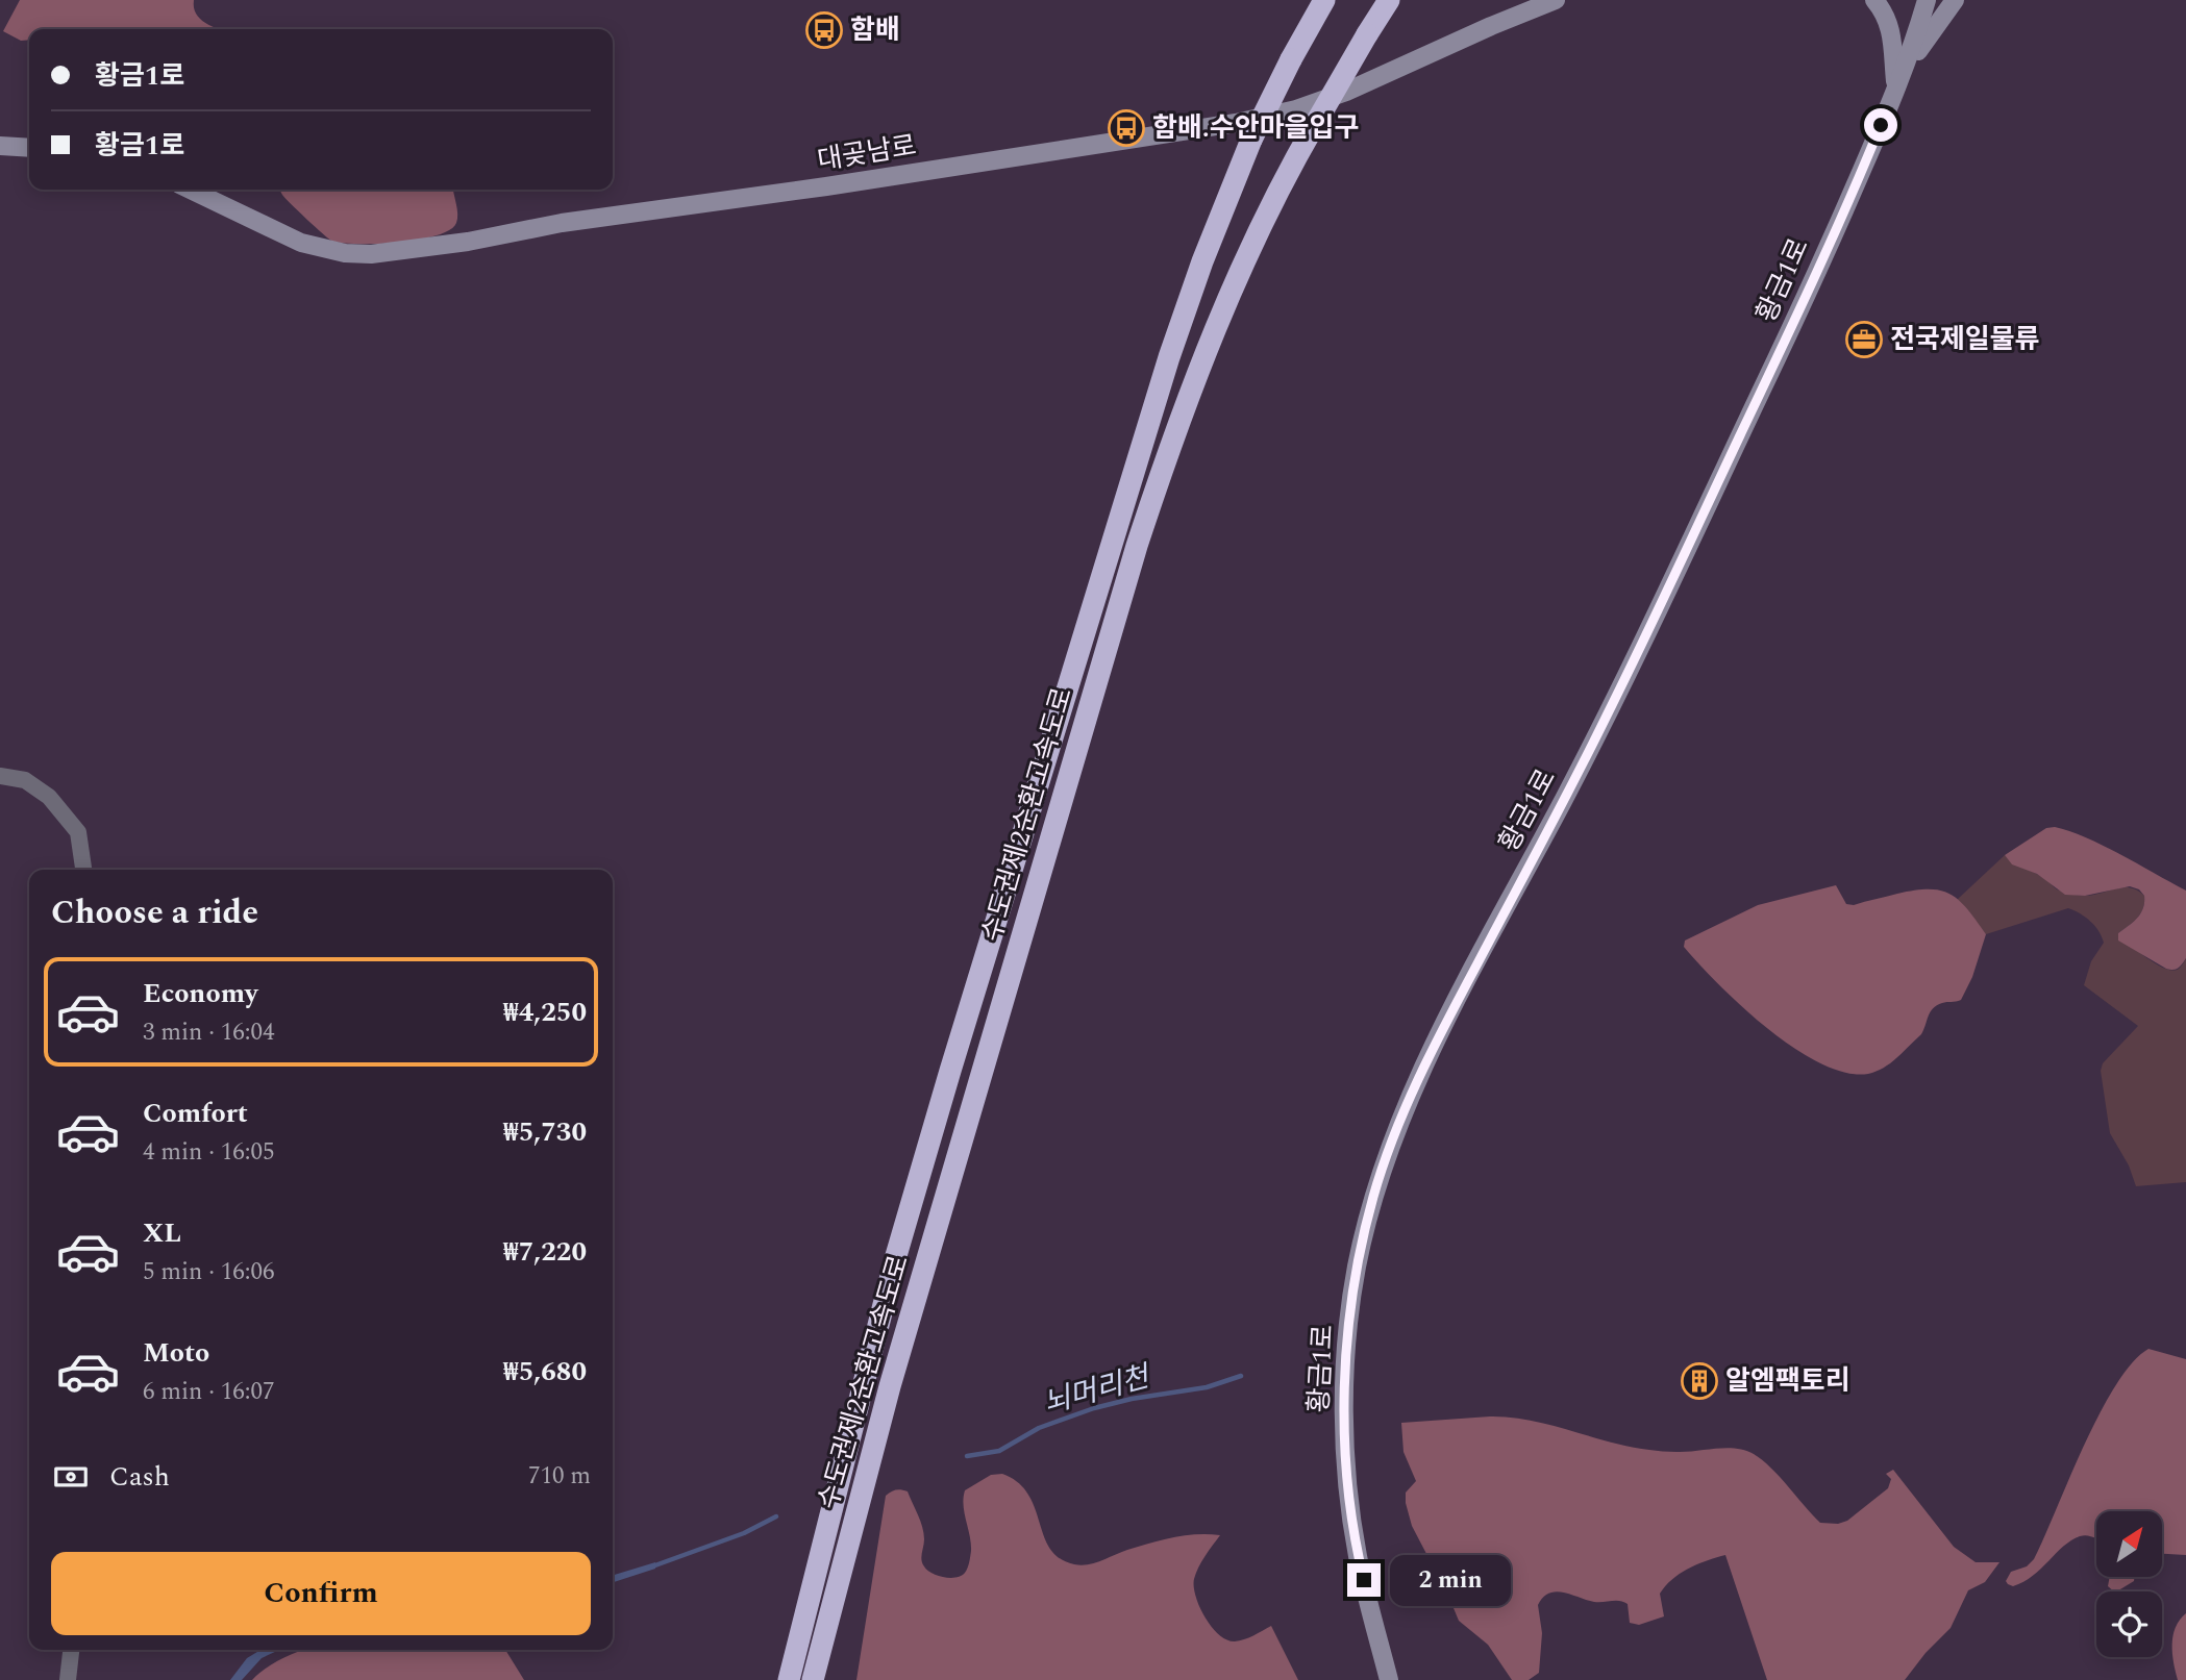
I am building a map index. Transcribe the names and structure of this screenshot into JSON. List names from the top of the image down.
{
  "streets": {
    "highway": ["수도권제2순환고속도로"],
    "street": ["대곶남로", "황금1로"]
  },
  "water": ["뇌머리천"],
  "places": {
    "bus stop": ["함배", "함배.수안마을입구"],
    "office": ["전국제일물류"],
    "building": ["알엠팩토리"]
  },
  "north": "top right",
  "page": {
    "banner": ["황금1로", "황금1로"],
    "heading": "Choose a ride",
    "list": [
      {
        "name": "Economy",
        "note": "3 min · 16:04",
        "value": "₩4,250"
      },
      {
        "name": "Comfort",
        "note": "4 min · 16:05",
        "value": "₩5,730"
      },
      {
        "name": "XL",
        "note": "5 min · 16:06",
        "value": "₩7,220"
      },
      {
        "name": "Moto",
        "note": "6 min · 16:07",
        "value": "₩5,680"
      }
    ],
    "pay": ["Cash", "710 m"],
    "buttons": "Confirm",
    "bubble": "2 min"
  }
}
